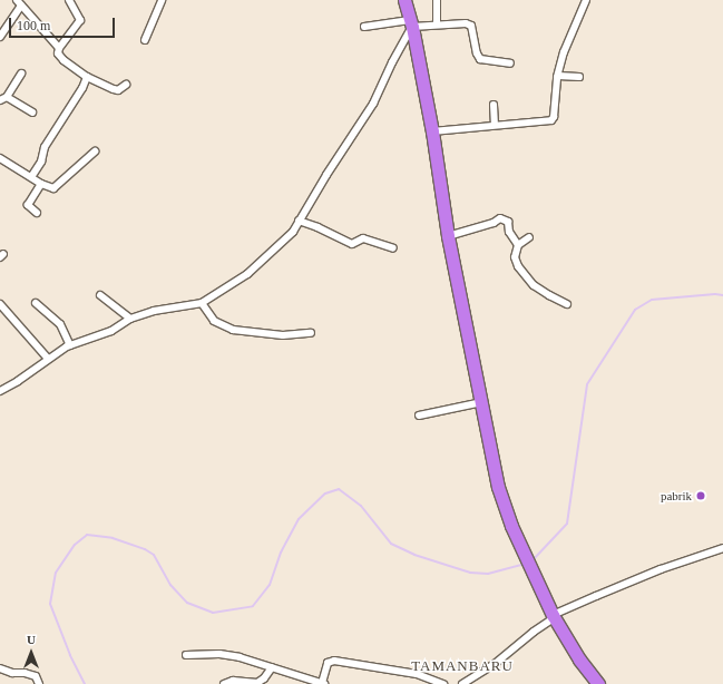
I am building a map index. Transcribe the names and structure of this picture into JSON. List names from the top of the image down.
{
  "districts": ["TAMANBARU"],
  "places": ["pabrik"],
  "scale_bar": "100 m",
  "north": "top"
}
